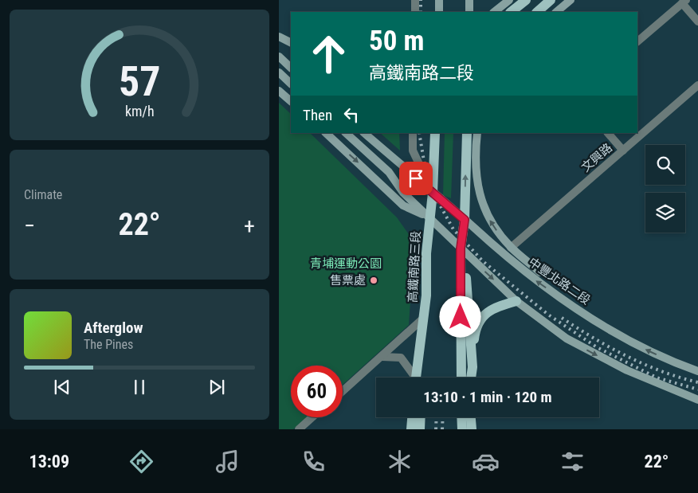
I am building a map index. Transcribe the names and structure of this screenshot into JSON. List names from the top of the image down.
{
  "streets": {
    "main road": ["高鐵南路三段", "中豐北路二段"],
    "street": ["文興路"]
  },
  "crossings": [
    ["高鐵南路三段", "中豐北路二段"]
  ],
  "parks": ["青埔運動公園"],
  "places": ["售票處"],
  "page": {
    "turn": ["50 m", "高鐵南路二段"],
    "then": "Then",
    "tile": "Climate",
    "heat": ["−", "22°", "+"],
    "song": ["Afterglow", "The Pines"],
    "limit": "60",
    "trip": "13:10 · 1 min · 120 m",
    "tabs": ["13:09", "22°"],
    "gauge": ["57", "km/h"]
  }
}
